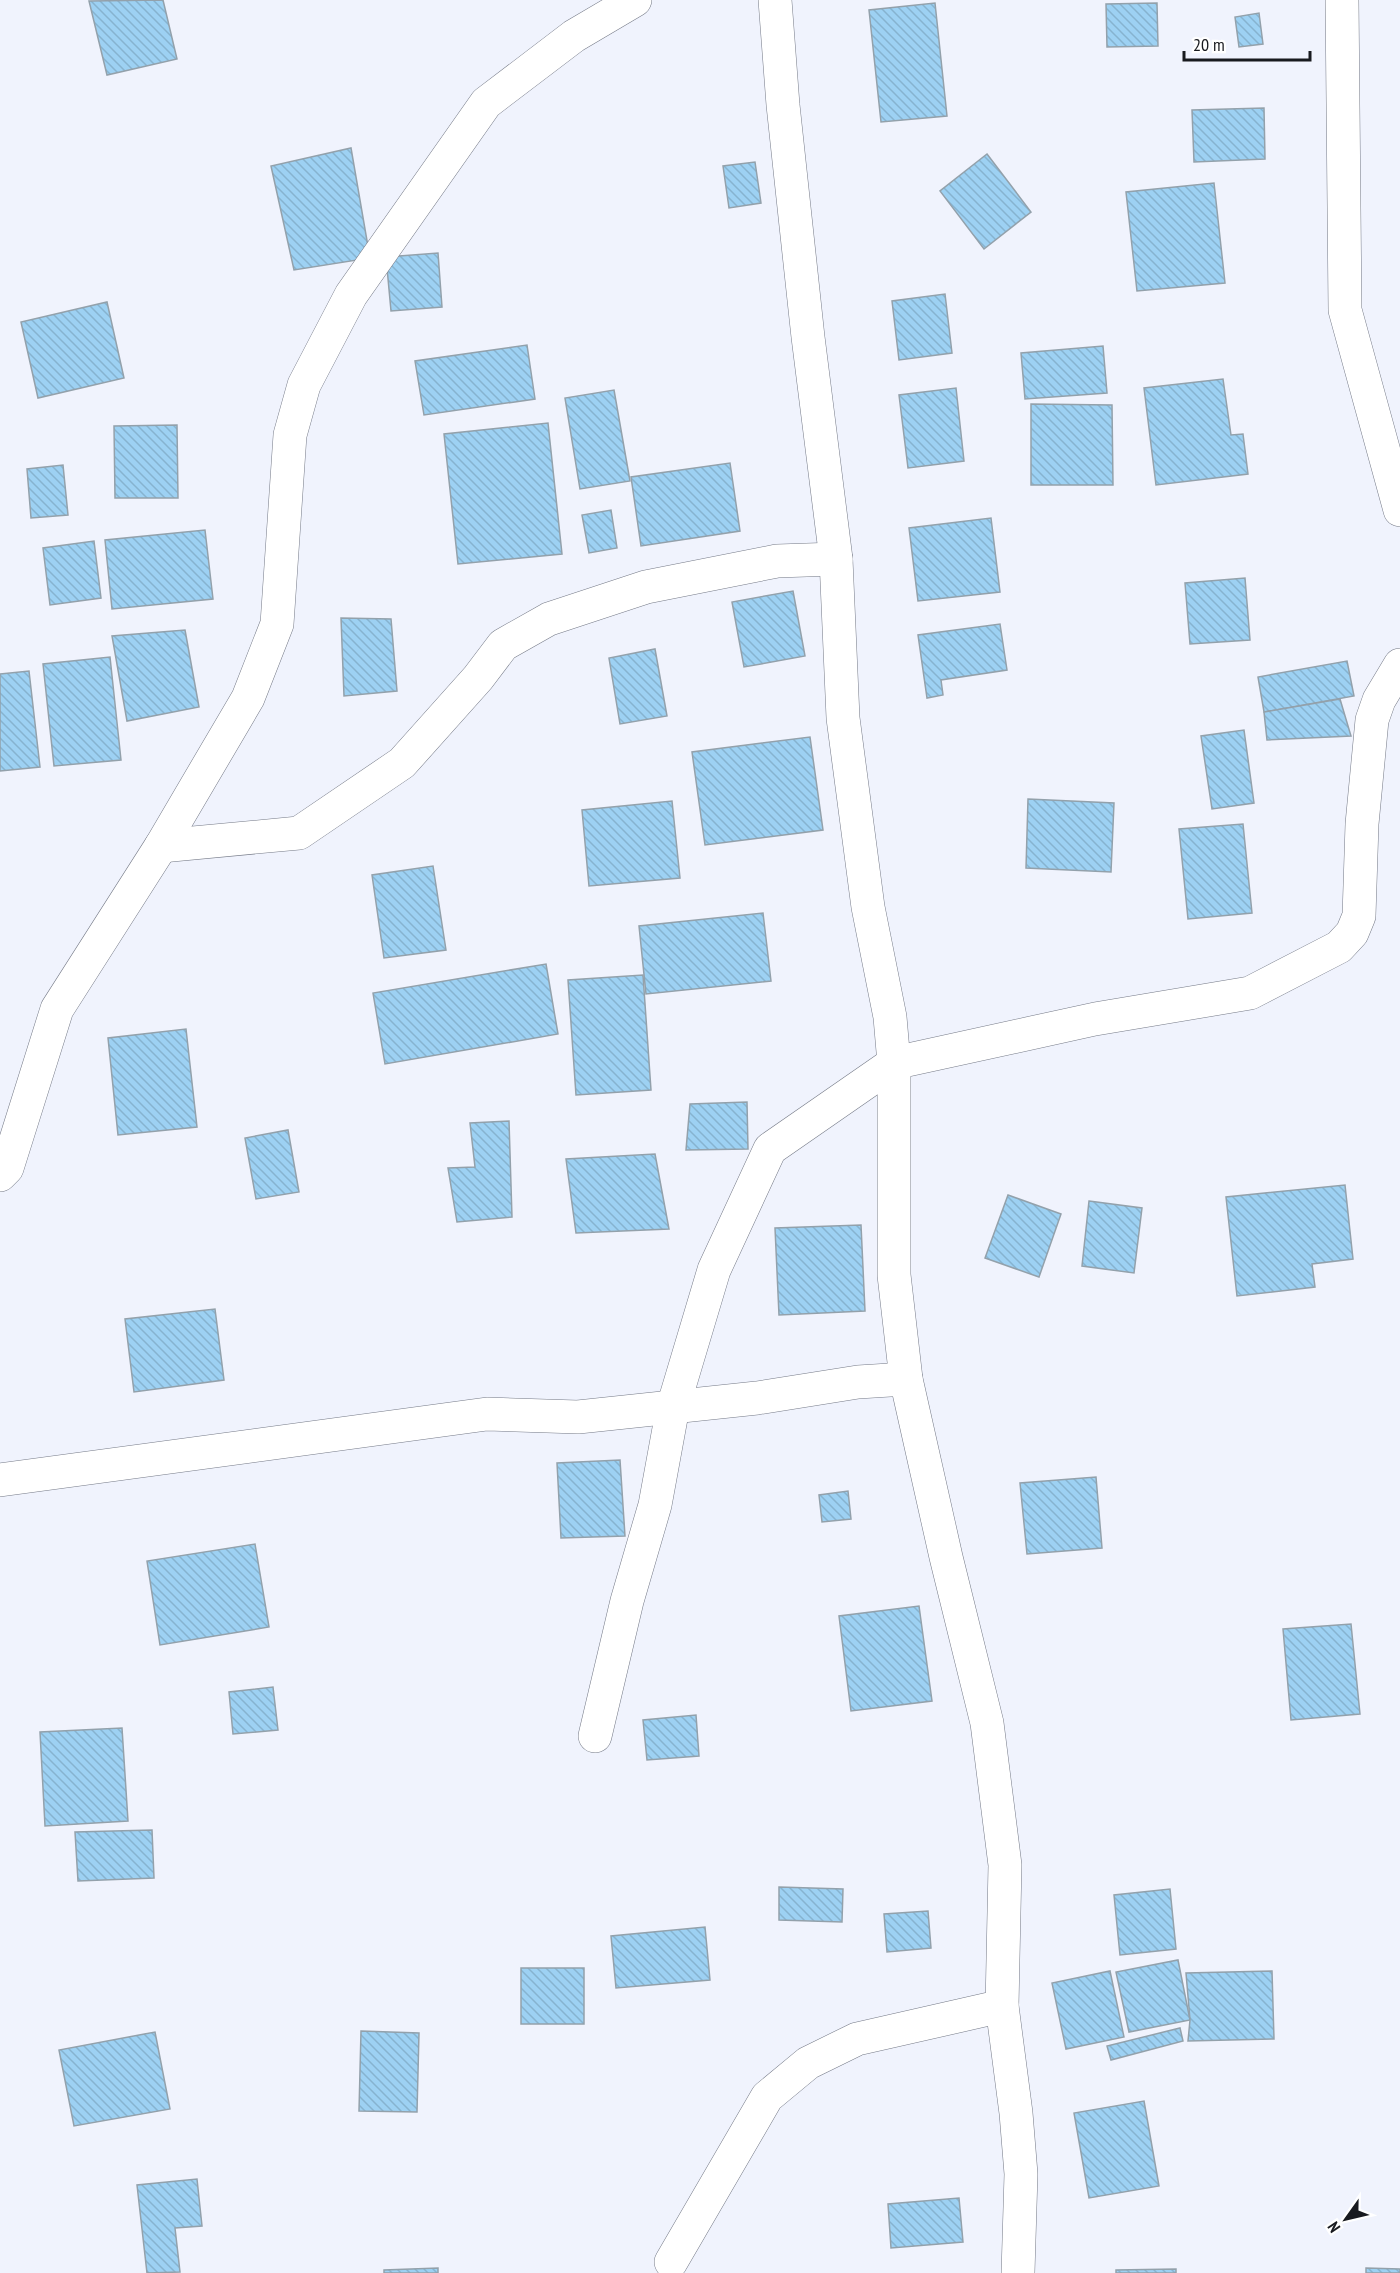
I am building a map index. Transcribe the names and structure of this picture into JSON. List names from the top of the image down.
{
  "scale_bar": "20 m",
  "north": "bottom left"
}
